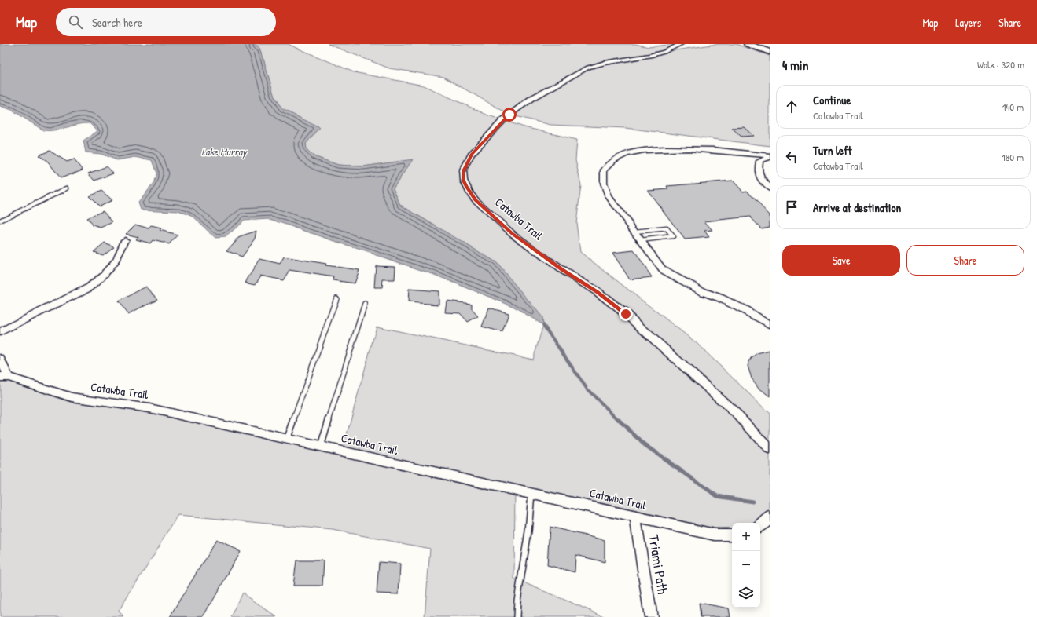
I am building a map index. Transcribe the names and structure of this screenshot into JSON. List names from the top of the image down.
{
  "streets": {
    "street": ["Catawba Trail", "Triami Path"]
  },
  "crossings": [
    ["Catawba Trail", "Triami Path"]
  ],
  "water": ["Lake Murray"],
  "page": {
    "header": "Map",
    "search": "Search here",
    "nav": ["Map", "Layers", "Share"],
    "heading": ["4 min", "Walk · 320 m"],
    "list": [
      ["Continue", "Catawba Trail", "140 m"],
      ["Turn left", "Catawba Trail", "180 m"],
      "Arrive at destination"
    ],
    "buttons": ["Save", "Share"],
    "map_buttons": ["+", "−"]
  }
}
